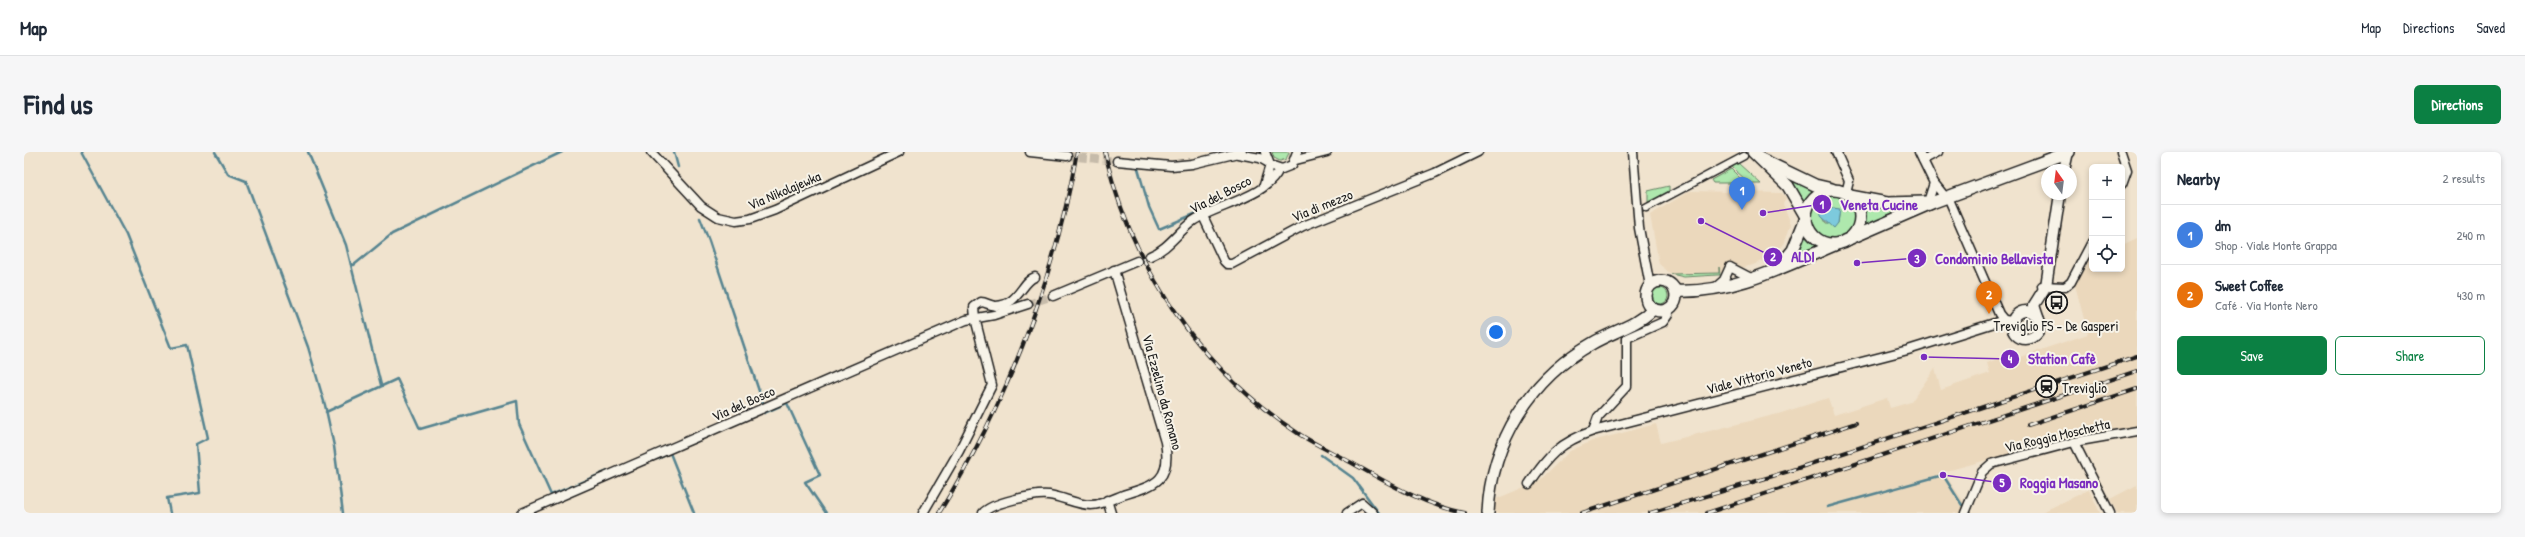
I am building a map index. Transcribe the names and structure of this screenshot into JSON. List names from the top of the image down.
{
  "streets": {
    "street": [
      "Via Nikolajewka",
      "Via del Bosco",
      "Via di mezzo",
      "Viale Vittorio Veneto",
      "Via Ezzelino da Romano",
      "Via Roggia Moschetta"
    ]
  },
  "crossings": [
    ["Via del Bosco", "Via di mezzo"]
  ],
  "places": {
    "other": [
      "Veneta Cucine",
      "ALDI",
      "Condominio Bellavista",
      "Station Cafè",
      "Roggia Masano"
    ],
    "bus stop": ["Treviglio FS - De Gasperi"],
    "station": ["Treviglio"]
  },
  "north": "top",
  "page": {
    "header": "Map",
    "nav": ["Map", "Directions", "Saved"],
    "title": "Find us",
    "buttons": [
      "Directions",
      ["Save", "Share"]
    ],
    "heading": ["Nearby", "2 results"],
    "map_buttons": ["+", "−"],
    "pins": ["1", "2"],
    "list": [
      {
        "mark": "1",
        "name": "dm",
        "note": "Shop · Viale Monte Grappa",
        "value": "240 m"
      },
      {
        "mark": "2",
        "name": "Sweet Coffee",
        "note": "Café · Via Monte Nero",
        "value": "430 m"
      }
    ]
  }
}
